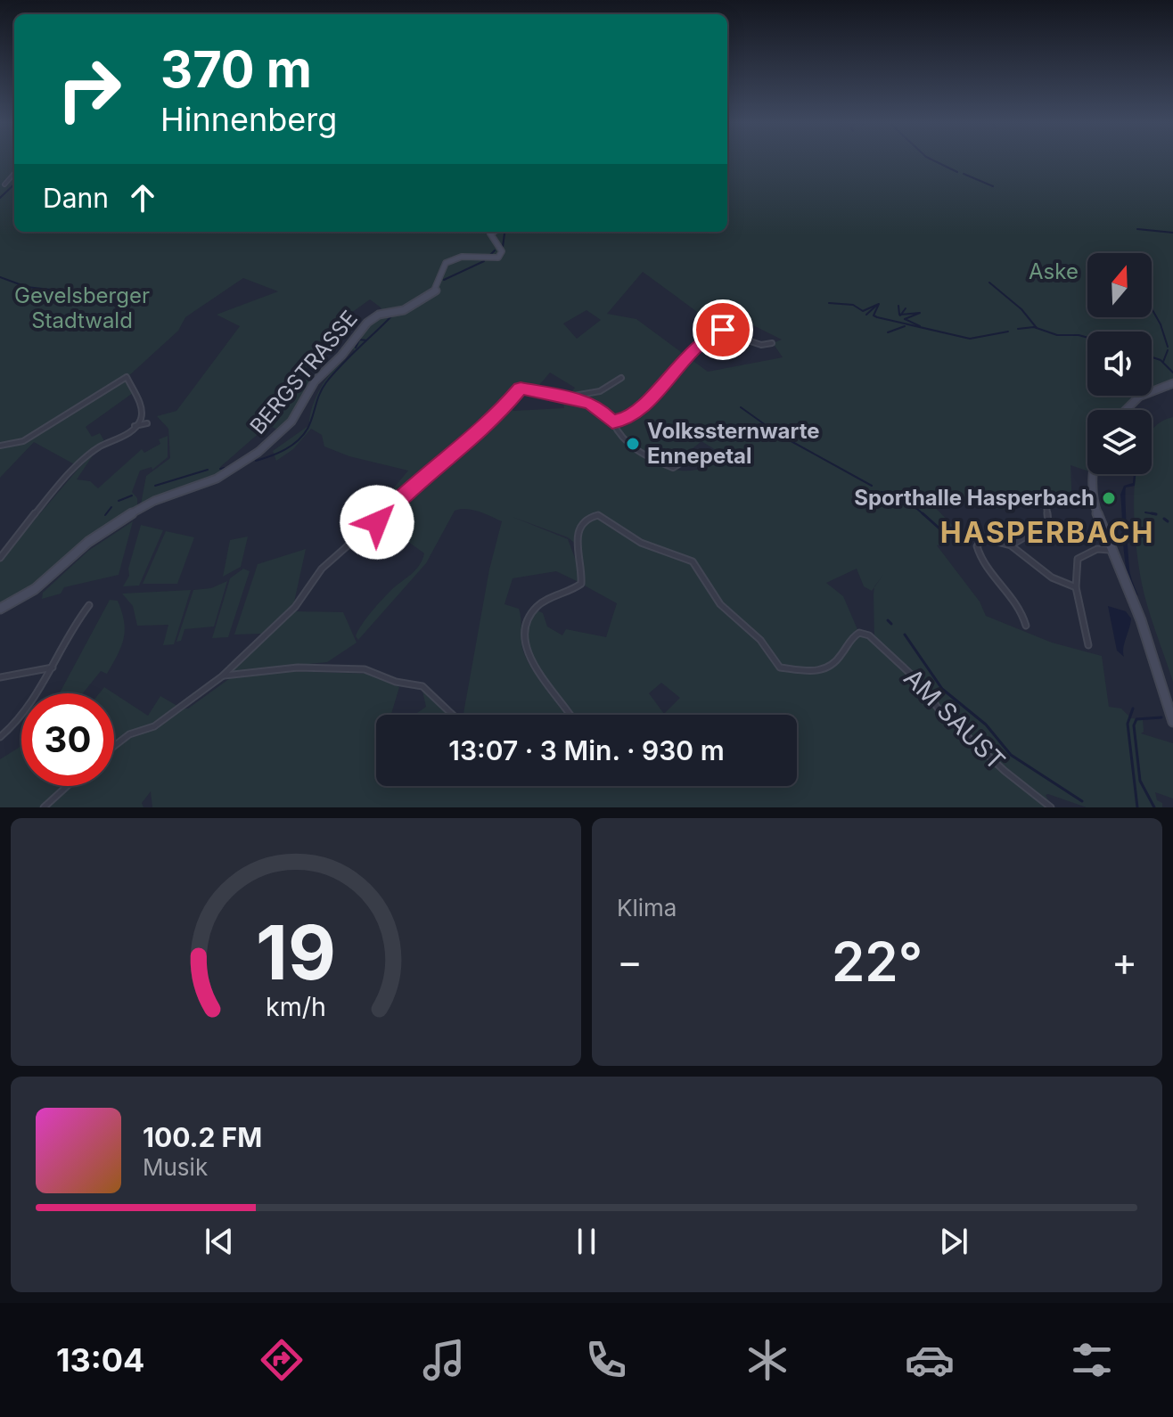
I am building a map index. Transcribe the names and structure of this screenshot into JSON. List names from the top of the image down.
{
  "streets": {
    "street": ["BERGSTRASSE", "AM SAUST"]
  },
  "districts": ["HASPERBACH"],
  "parks": ["Aske", "Gevelsberger Stadtwald"],
  "places": ["Volkssternwarte Ennepetal", "Sporthalle Hasperbach"],
  "north": "top",
  "page": {
    "turn": ["370 m", "Hinnenberg"],
    "then": "Dann",
    "limit": "30",
    "trip": "13:07 · 3 Min. · 930 m",
    "tile": "Klima",
    "heat": ["−", "22°", "+"],
    "song": ["100.2 FM", "Musik"],
    "tabs": "13:04",
    "gauge": ["19", "km/h"]
  }
}
